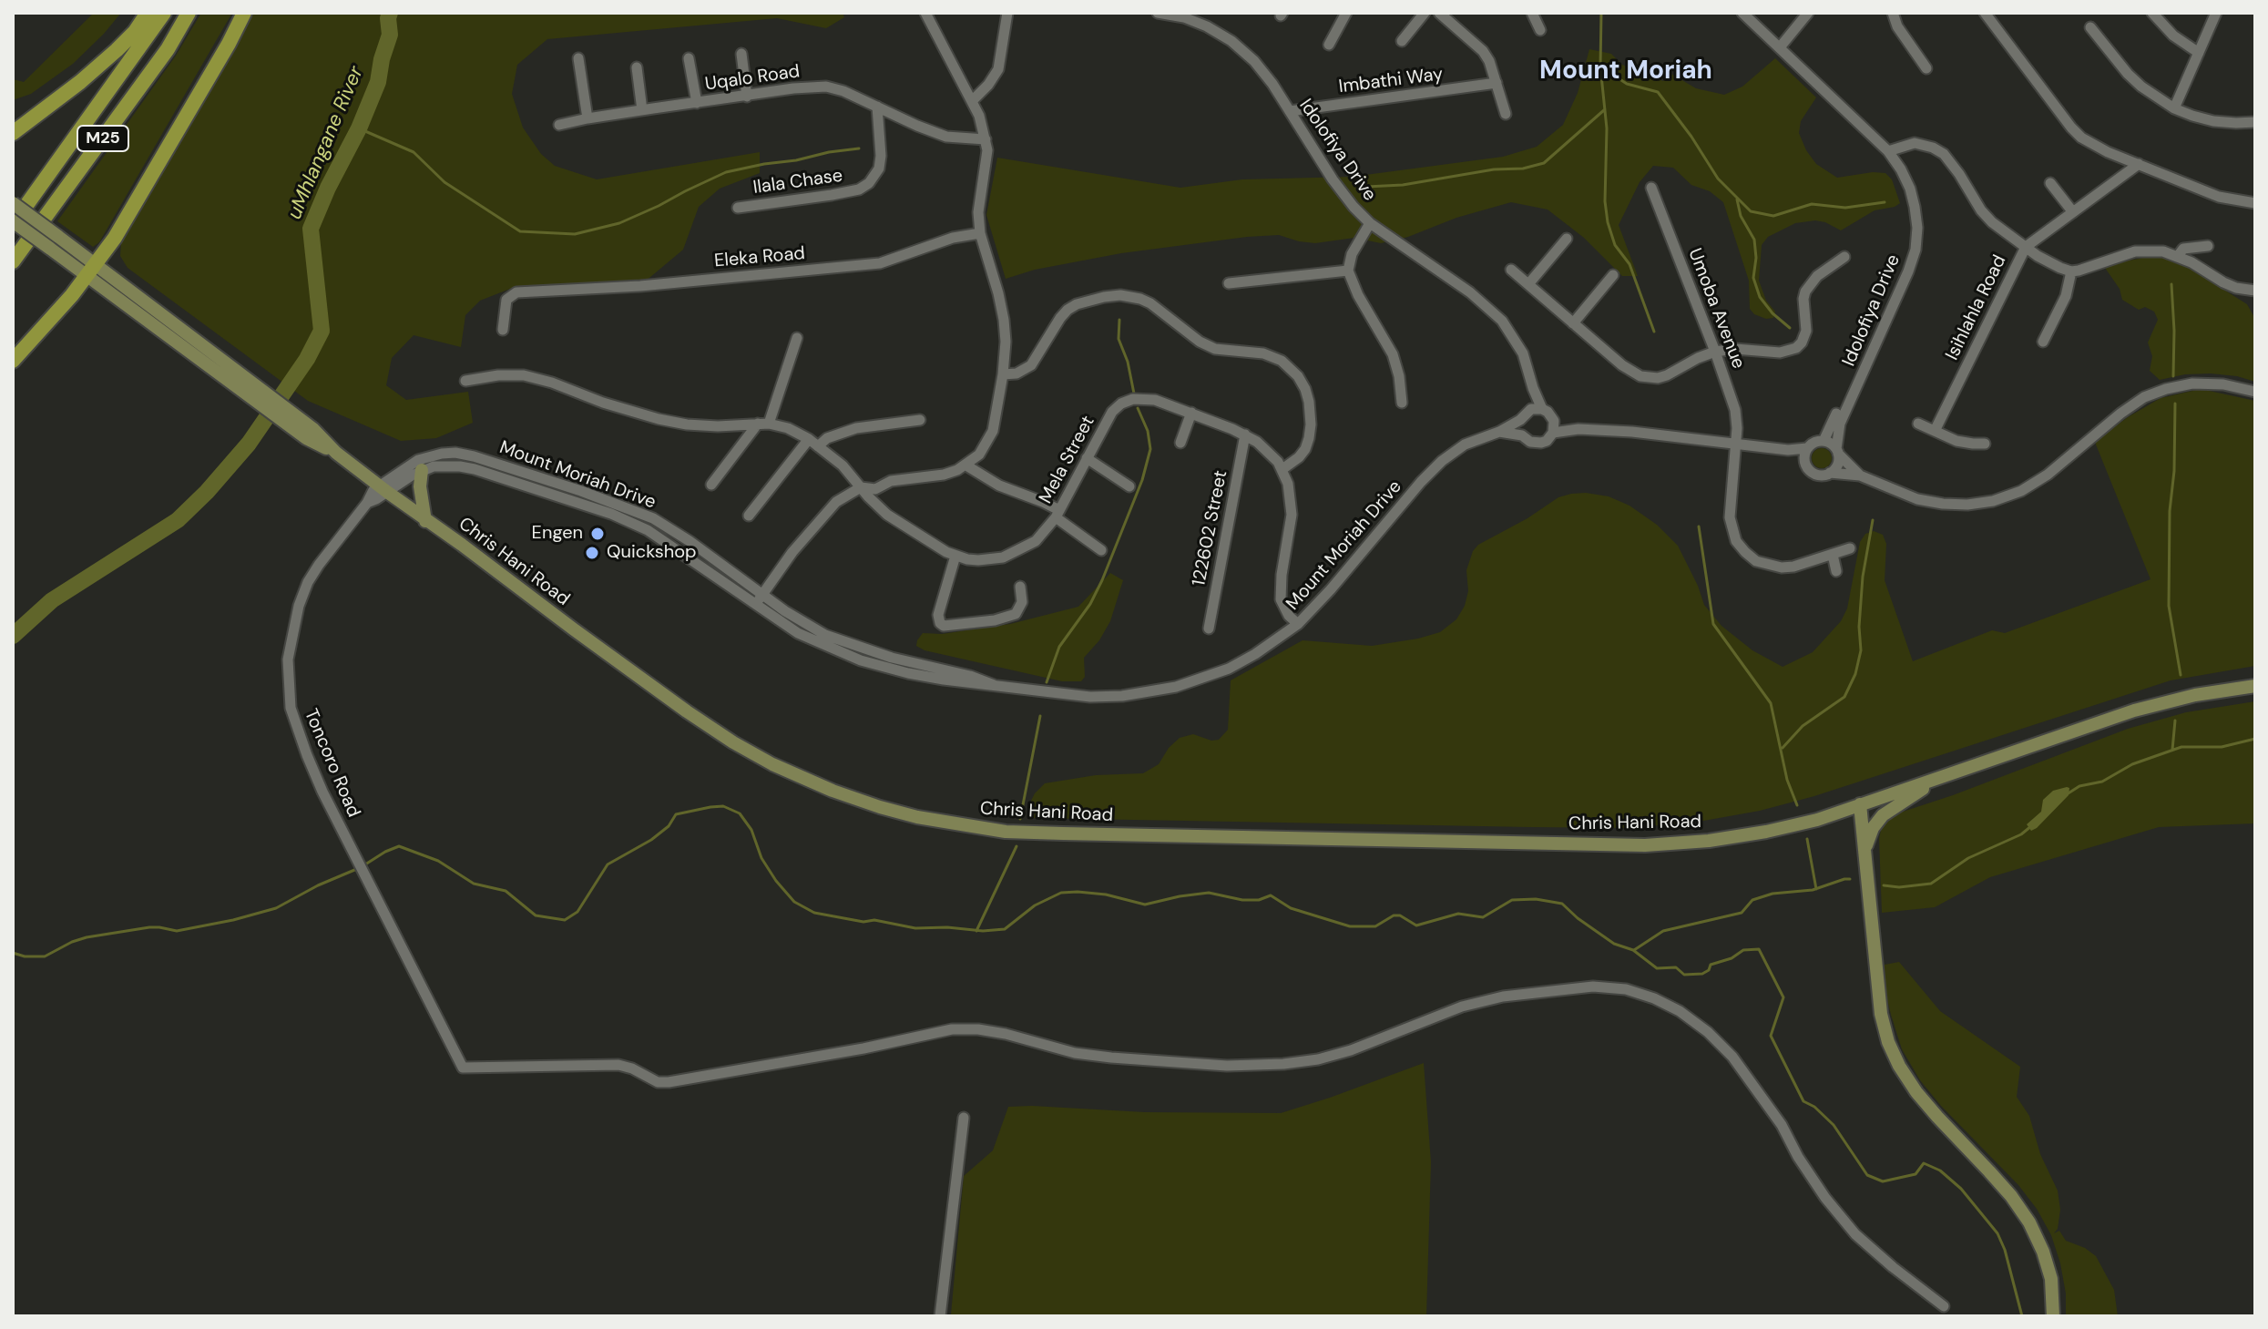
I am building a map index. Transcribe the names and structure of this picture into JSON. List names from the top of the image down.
{
  "streets": {
    "main road": ["M25", "Chris Hani Road"],
    "street": [
      "Uqalo Road",
      "Imbathi Way",
      "Idolofiya Drive",
      "Ilala Chase",
      "Eleka Road",
      "Isihlahla Road",
      "Umoba Avenue",
      "Mela Street",
      "Mount Moriah Drive",
      "122602 Street",
      "Toncoro Road"
    ]
  },
  "crossings": [
    ["Uqalo Road", "Ilala Chase"],
    ["Imbathi Way", "Idolofiya Drive"],
    ["M25", "Chris Hani Road"],
    ["Idolofiya Drive", "Mount Moriah Drive"],
    ["Umoba Avenue", "Mount Moriah Drive"],
    ["Mela Street", "Mount Moriah Drive"],
    ["Mela Street", "122602 Street"],
    ["Mount Moriah Drive", "Chris Hani Road"],
    ["Mount Moriah Drive", "Toncoro Road"],
    ["Chris Hani Road", "Toncoro Road"]
  ],
  "districts": ["Mount Moriah"],
  "water": ["uMhlangane River"],
  "places": ["Engen", "Quickshop"]
}
